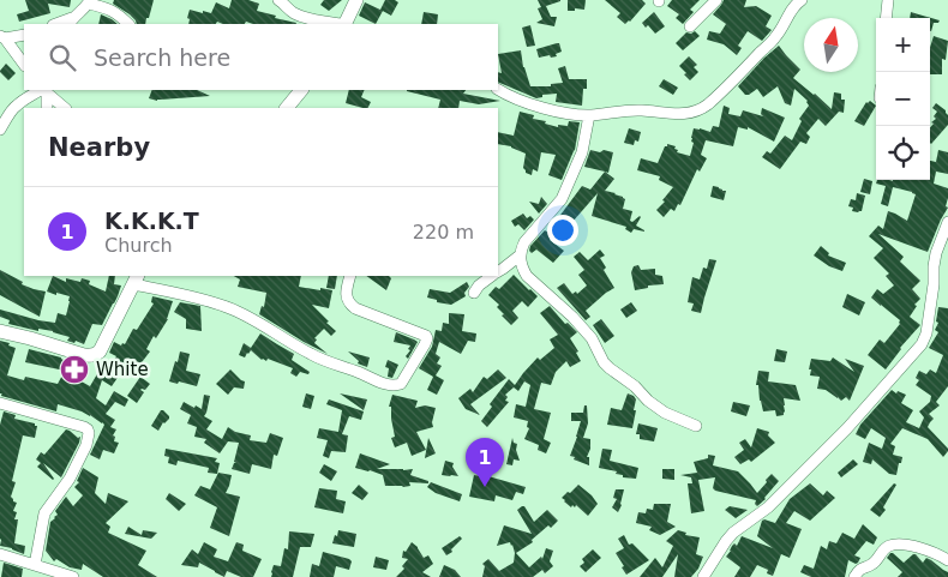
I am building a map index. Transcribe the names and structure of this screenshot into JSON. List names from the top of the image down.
{
  "places": {
    "pharmacy": ["White"]
  },
  "north": "top",
  "page": {
    "map_buttons": ["+", "−"],
    "search": "Search here",
    "heading": "Nearby",
    "list": [
      {
        "mark": "1",
        "name": "K.K.K.T",
        "note": "Church",
        "value": "220 m"
      }
    ],
    "pins": "1"
  }
}
